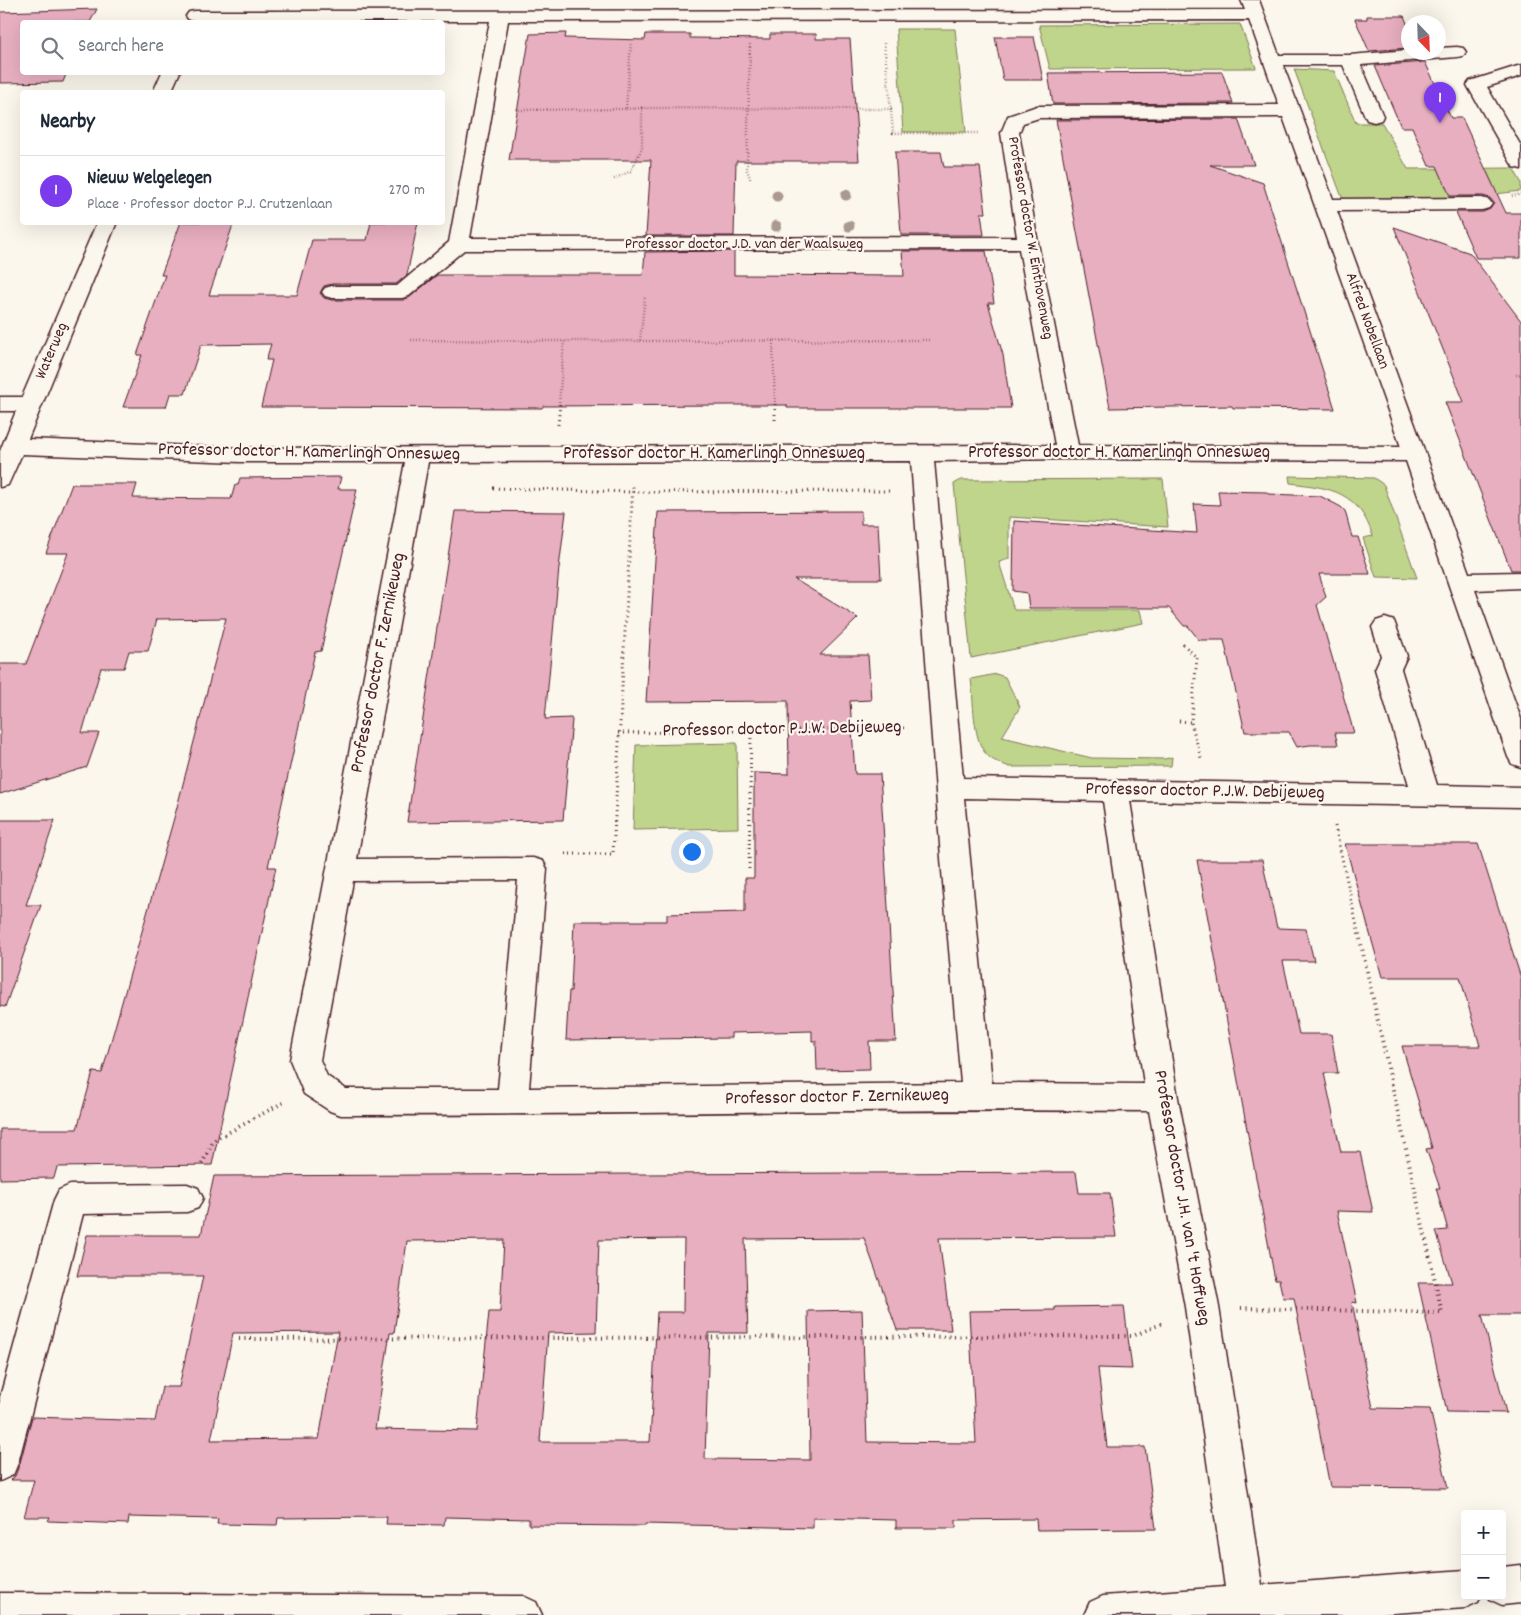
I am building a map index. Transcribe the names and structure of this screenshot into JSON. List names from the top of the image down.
{
  "streets": {
    "street": [
      "Professor doctor W. Einthovenweg",
      "Professor doctor J.D. van der Waalsweg",
      "Alfred Nobellaan",
      "Waterweg",
      "Professor doctor H. Kamerlingh Onnesweg",
      "Professor doctor F. Zernikeweg",
      "Professor doctor P.J.W. Debijeweg",
      "Professor doctor J.H. van 't Hoffweg"
    ]
  },
  "crossings": [
    ["Professor doctor W. Einthovenweg", "Professor doctor J.D. van der Waalsweg"],
    ["Professor doctor W. Einthovenweg", "Alfred Nobellaan"],
    ["Professor doctor W. Einthovenweg", "Professor doctor H. Kamerlingh Onnesweg"],
    ["Alfred Nobellaan", "Professor doctor H. Kamerlingh Onnesweg"],
    ["Waterweg", "Professor doctor H. Kamerlingh Onnesweg"],
    ["Professor doctor H. Kamerlingh Onnesweg", "Professor doctor F. Zernikeweg"],
    ["Professor doctor F. Zernikeweg", "Professor doctor J.H. van 't Hoffweg"],
    ["Professor doctor P.J.W. Debijeweg", "Professor doctor J.H. van 't Hoffweg"]
  ],
  "north": "bottom right",
  "page": {
    "search": "Search here",
    "pins": "1",
    "heading": "Nearby",
    "list": [
      {
        "mark": "1",
        "name": "Nieuw Welgelegen",
        "note": "Place · Professor doctor P.J. Crutzenlaan",
        "value": "270 m"
      }
    ],
    "map_buttons": ["+", "−"]
  }
}
